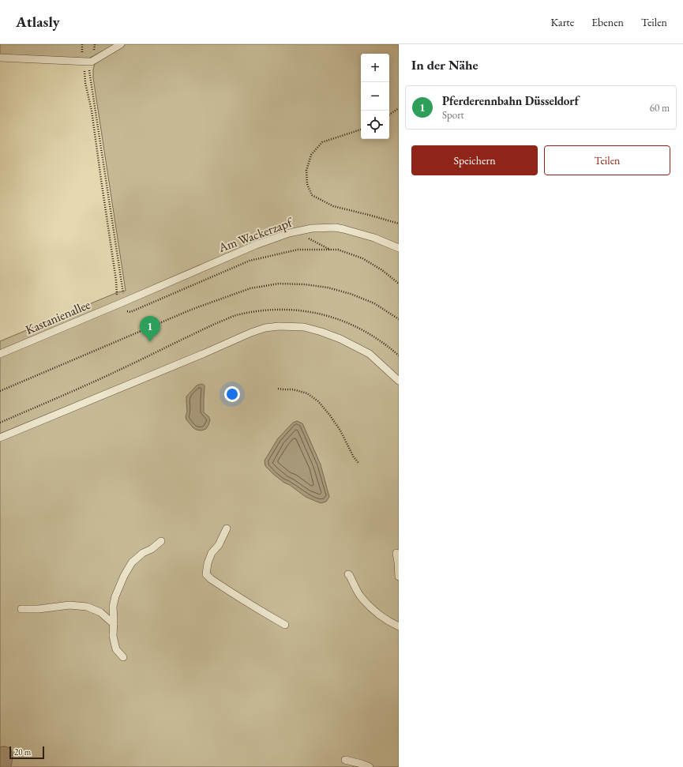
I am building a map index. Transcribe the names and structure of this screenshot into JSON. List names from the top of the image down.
{
  "streets": {
    "lane": ["Am Wackerzapf", "Kastanienallee"]
  },
  "crossings": [
    ["Am Wackerzapf", "Kastanienallee"]
  ],
  "scale_bar": "20 m",
  "page": {
    "header": "Atlasly",
    "nav": ["Karte", "Ebenen", "Teilen"],
    "heading": "In der Nähe",
    "map_buttons": ["+", "−"],
    "list": [
      {
        "mark": "1",
        "name": "Pferderennbahn Düsseldorf",
        "note": "Sport",
        "value": "60 m"
      }
    ],
    "buttons": ["Speichern", "Teilen"],
    "pins": "1",
    "scale": "20 m"
  }
}
